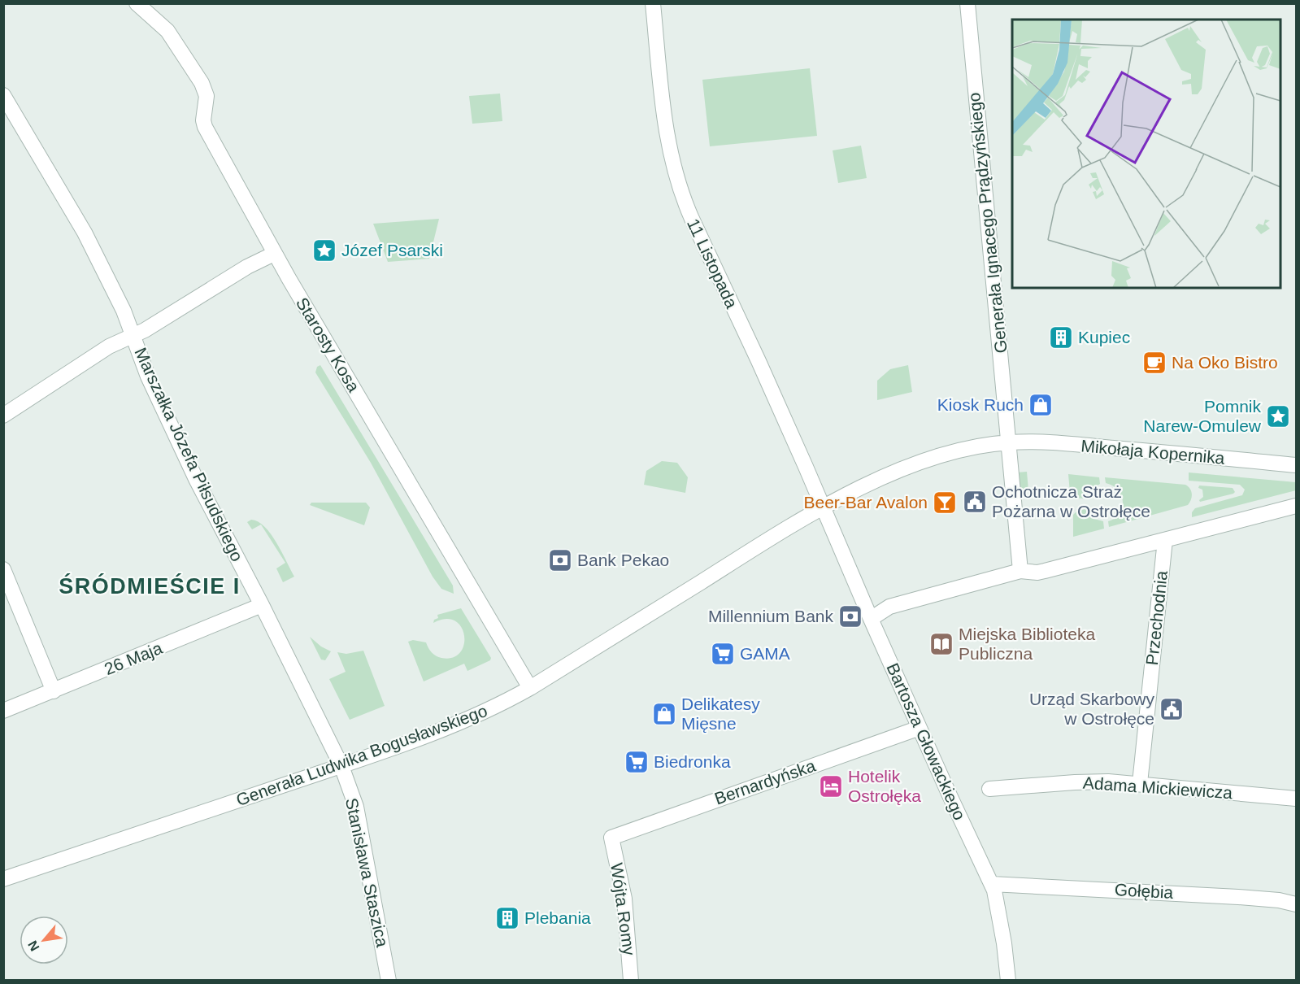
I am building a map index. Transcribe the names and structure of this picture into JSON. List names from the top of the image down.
{
  "streets": {
    "street": [
      "Generała Ignacego Prądzyńskiego",
      "11 Listopada",
      "Starosty Kosa",
      "Mikołaja Kopernika",
      "Marszałka Józefa Piłsudskiego",
      "Przechodnia",
      "26 Maja",
      "Bartosza Głowackiego",
      "Generała Ludwika Bogusławskiego",
      "Bernardyńska",
      "Adama Mickiewicza",
      "Stanisława Staszica",
      "Gołębia",
      "Wójta Romy"
    ]
  },
  "crossings": [
    ["Generała Ignacego Prądzyńskiego", "Mikołaja Kopernika"],
    ["11 Listopada", "Mikołaja Kopernika"],
    ["11 Listopada", "Bartosza Głowackiego"],
    ["11 Listopada", "Generała Ludwika Bogusławskiego"],
    ["Starosty Kosa", "Generała Ludwika Bogusławskiego"],
    ["Mikołaja Kopernika", "Bartosza Głowackiego"],
    ["Mikołaja Kopernika", "Generała Ludwika Bogusławskiego"],
    ["Marszałka Józefa Piłsudskiego", "26 Maja"],
    ["Marszałka Józefa Piłsudskiego", "Generała Ludwika Bogusławskiego"],
    ["Marszałka Józefa Piłsudskiego", "Stanisława Staszica"],
    ["Przechodnia", "Adama Mickiewicza"],
    ["Bartosza Głowackiego", "Generała Ludwika Bogusławskiego"],
    ["Bartosza Głowackiego", "Bernardyńska"],
    ["Bartosza Głowackiego", "Gołębia"],
    ["Generała Ludwika Bogusławskiego", "Stanisława Staszica"],
    ["Bernardyńska", "Wójta Romy"]
  ],
  "districts": ["ŚRÓDMIEŚCIE I"],
  "places": {
    "place": ["Józef Psarski", "Pomnik Narew-Omulew"],
    "building": ["Kupiec", "Plebania"],
    "cafe": ["Na Oko Bistro"],
    "shop": ["Kiosk Ruch", "Delikatesy Mięsne"],
    "public building": ["Ochotnicza Straż Pożarna w Ostrołęce", "Urząd Skarbowy w Ostrołęce"],
    "bar": ["Beer-Bar Avalon"],
    "bank": ["Bank Pekao", "Millennium Bank"],
    "library": ["Miejska Biblioteka Publiczna"],
    "supermarket": ["GAMA", "Biedronka"],
    "hotel": ["Hotelik Ostrołęka"]
  },
  "north": "bottom left"
}
